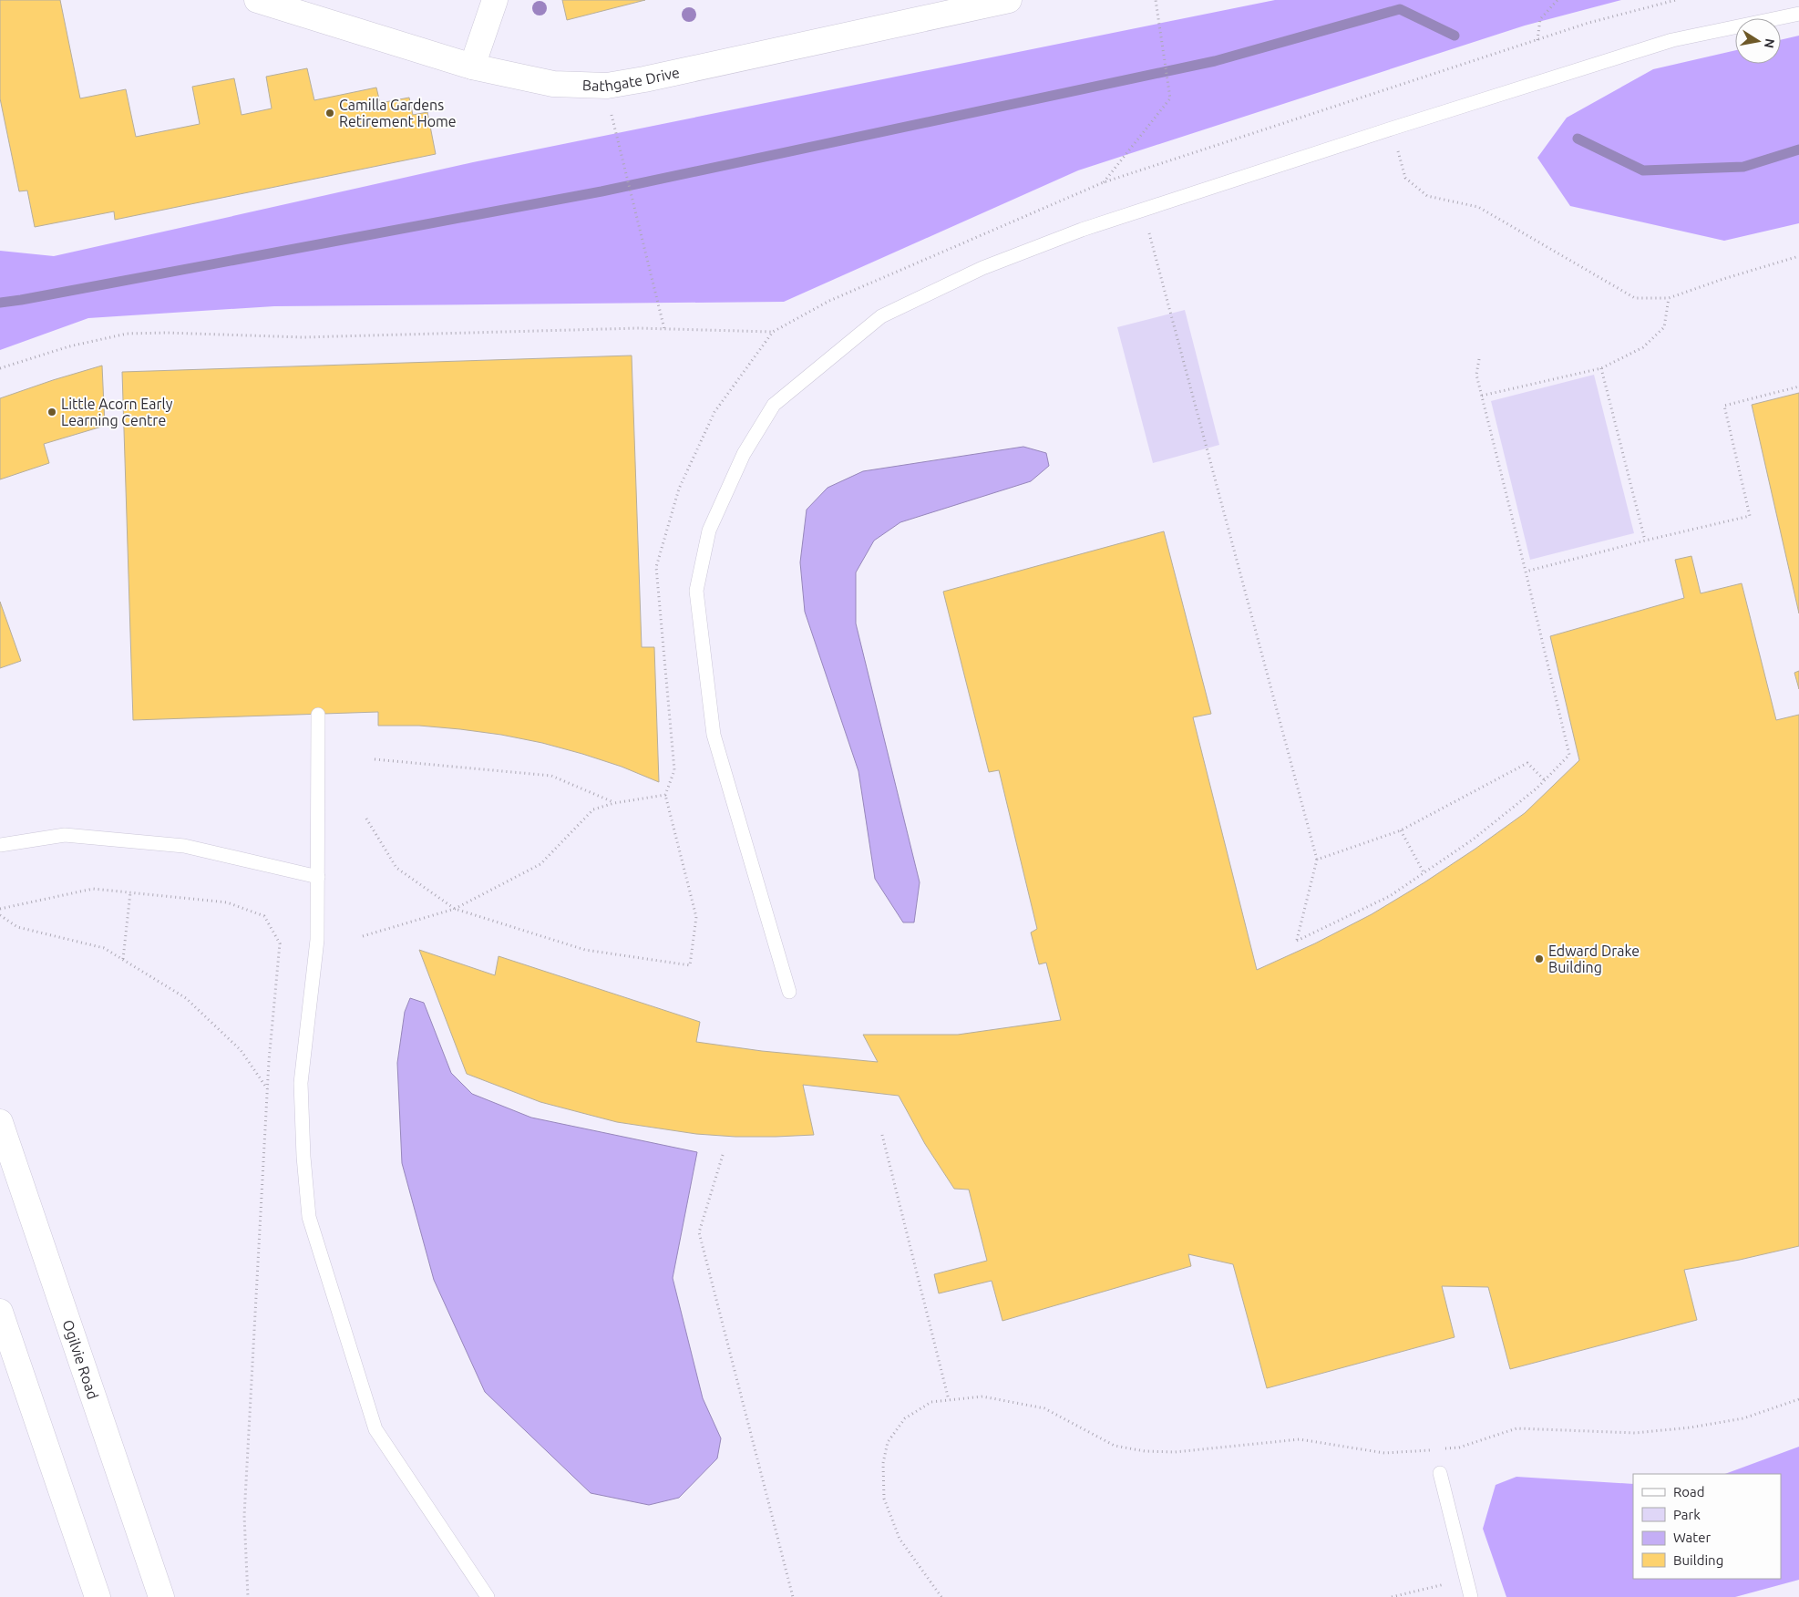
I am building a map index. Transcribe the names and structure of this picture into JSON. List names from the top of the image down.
{
  "streets": {
    "street": ["Bathgate Drive", "Ogilvie Road"]
  },
  "places": ["Camilla Gardens Retirement Home", "Little Acorn Early Learning Centre", "Edward Drake Building"],
  "legend": [
    "Road",
    "Park",
    "Water",
    "Building"
  ],
  "north": "right"
}
